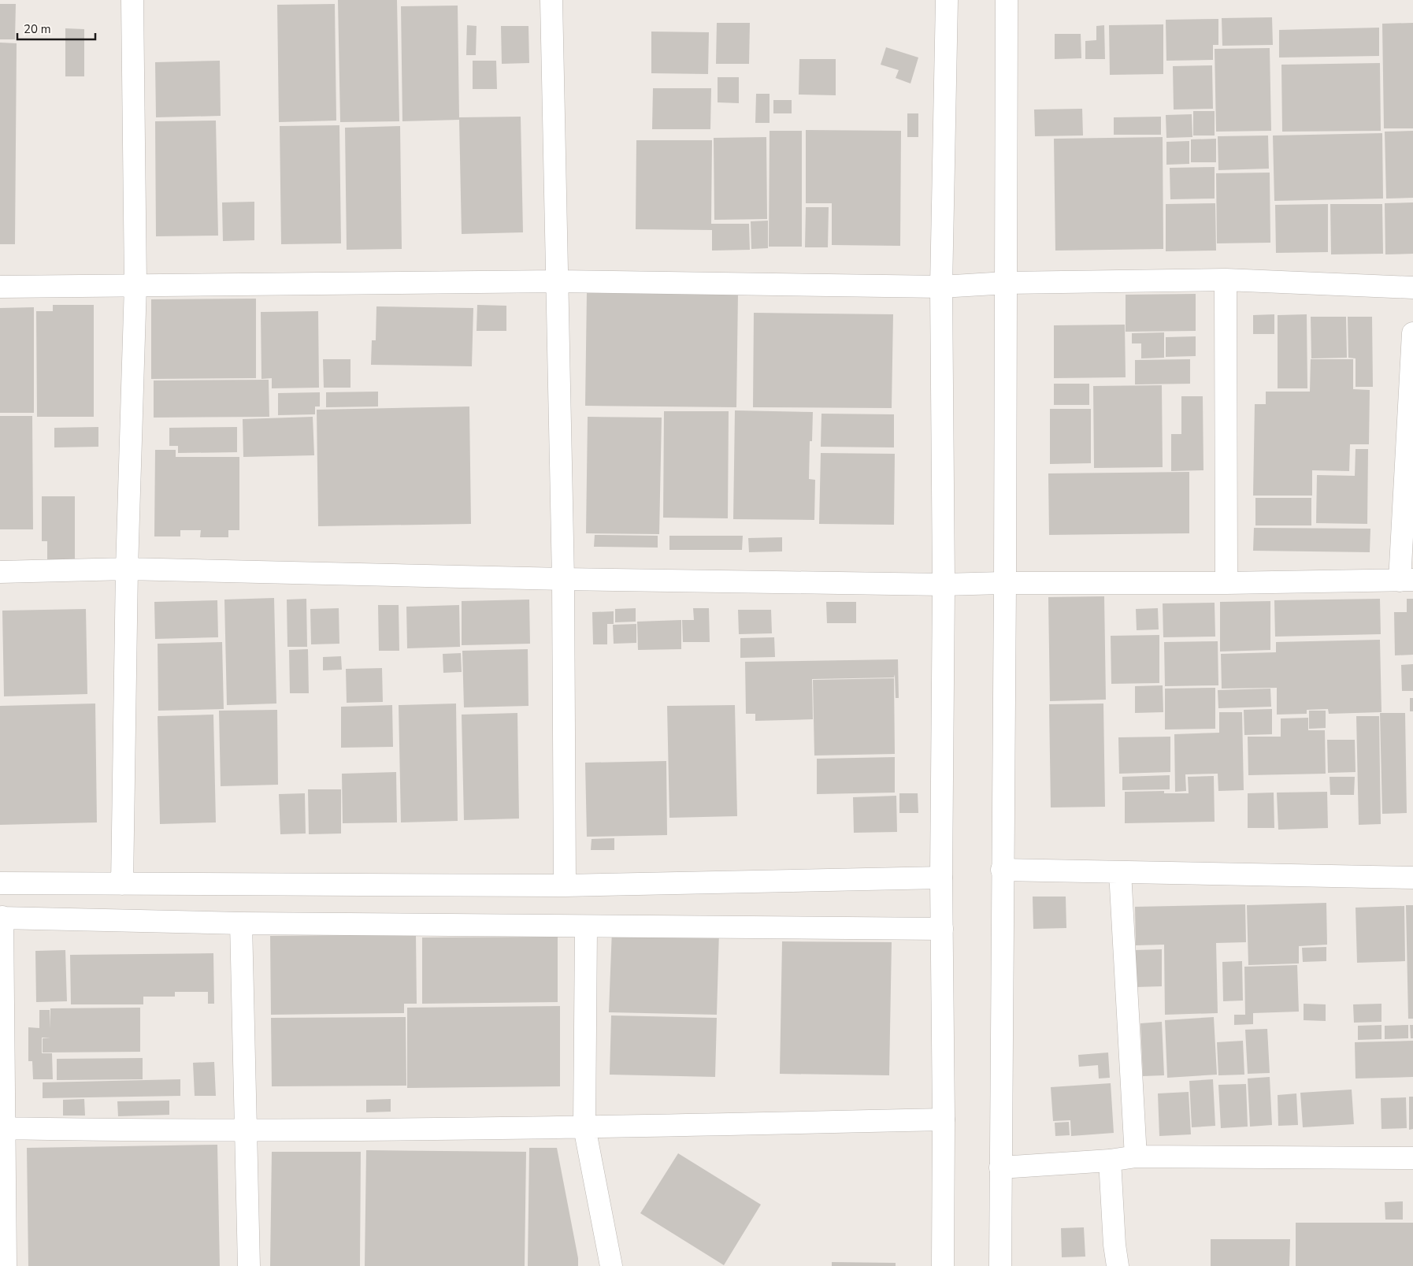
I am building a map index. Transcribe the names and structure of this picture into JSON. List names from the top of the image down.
{
  "scale_bar": "20 m"
}
